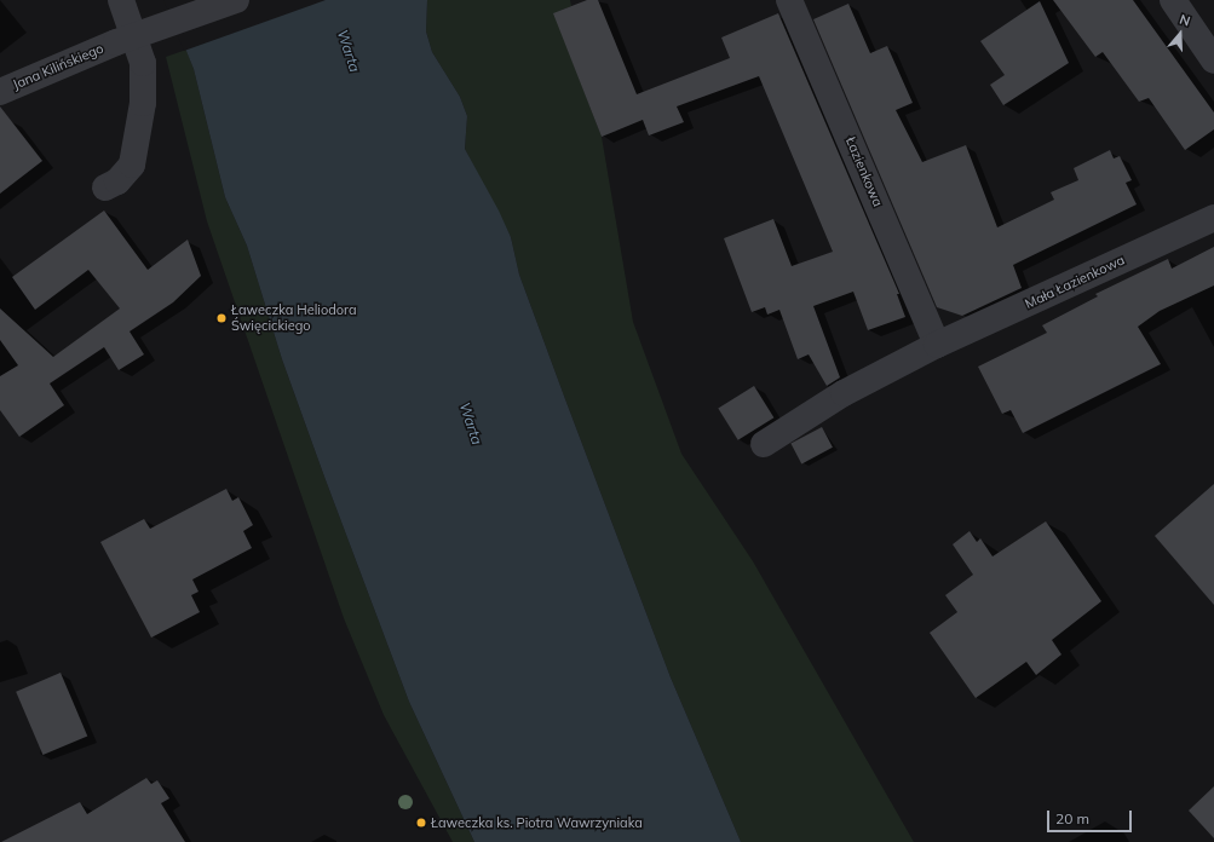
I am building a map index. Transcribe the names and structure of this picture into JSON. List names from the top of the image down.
{
  "streets": {
    "street": ["Jana Kilińskiego", "Łazienkowa", "Mała Łazienkowa"]
  },
  "crossings": [
    ["Łazienkowa", "Mała Łazienkowa"]
  ],
  "water": ["Warta"],
  "places": ["Ławeczka Heliodora Święcickiego", "Ławeczka ks. Piotra Wawrzyniaka"],
  "scale_bar": "20 m",
  "north": "top"
}
